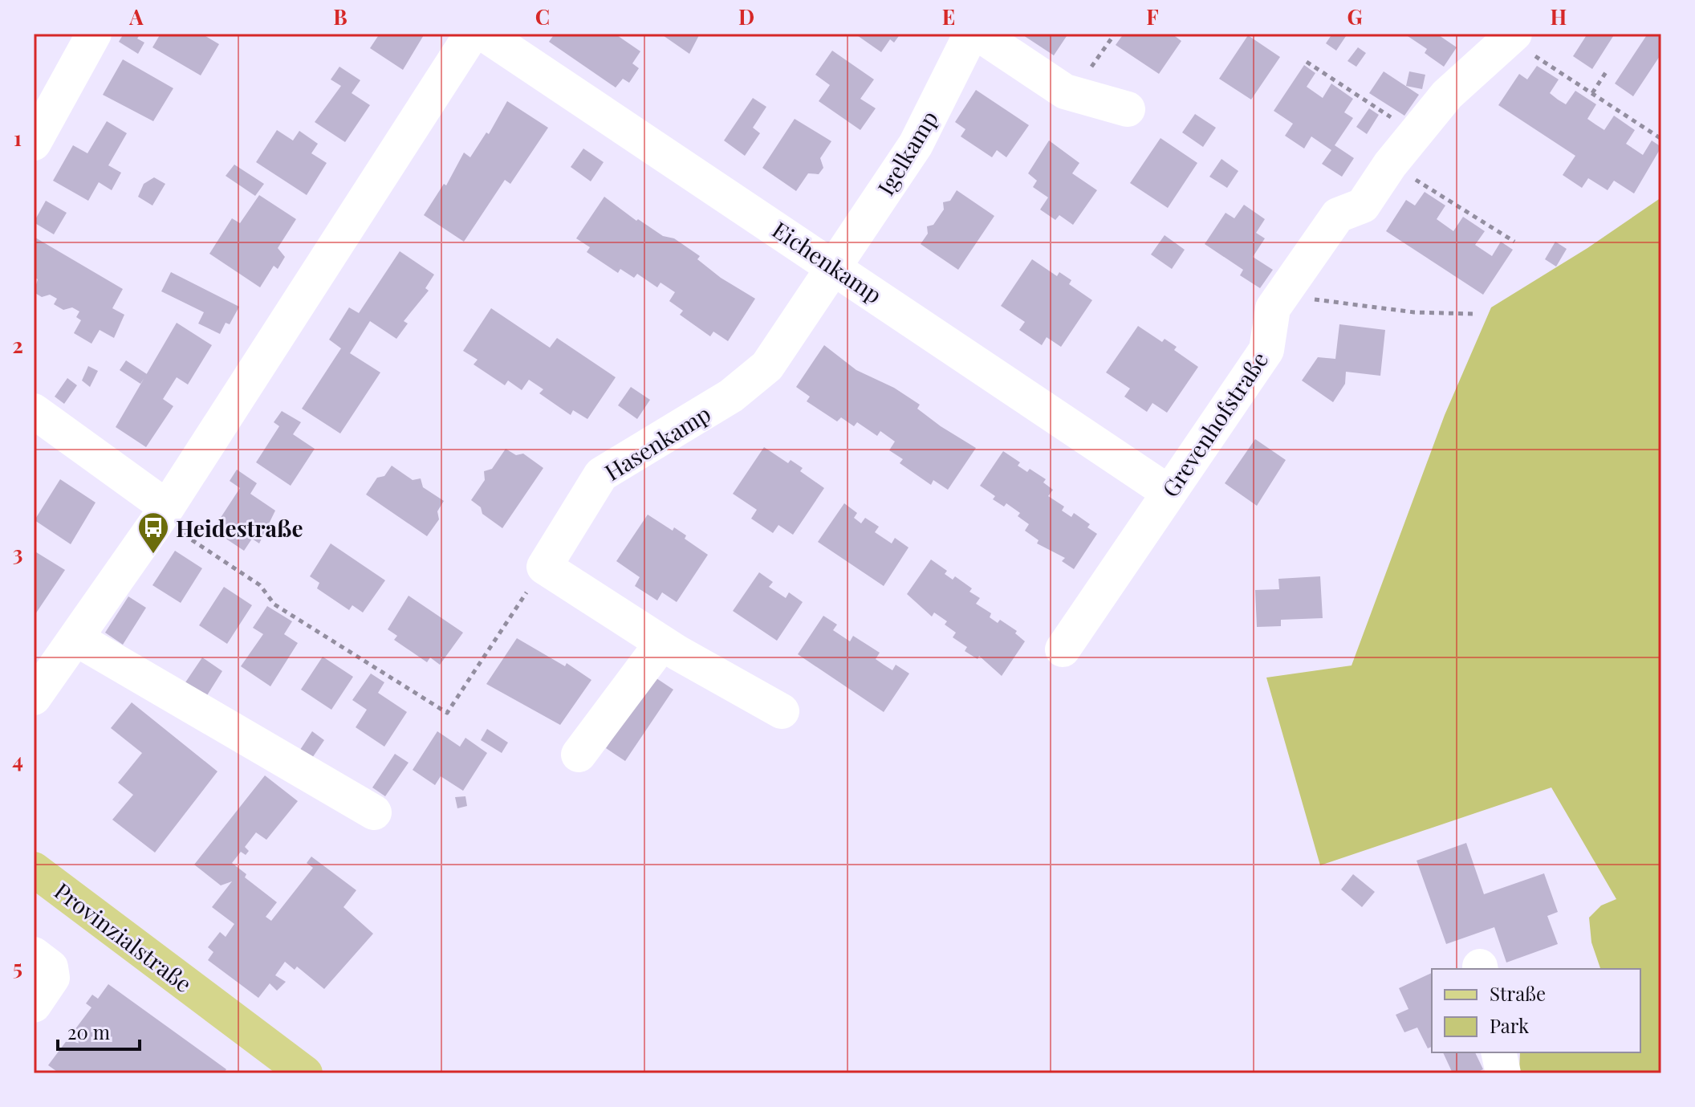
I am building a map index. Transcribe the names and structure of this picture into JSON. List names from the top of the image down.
{
  "streets": {
    "main road": ["Provinzialstraße"],
    "street": [
      "Igelkamp",
      "Eichenkamp",
      "Grevenhofstraße",
      "Hasenkamp"
    ]
  },
  "crossings": [
    ["Igelkamp", "Eichenkamp"],
    ["Igelkamp", "Hasenkamp"],
    ["Eichenkamp", "Grevenhofstraße"],
    ["Eichenkamp", "Hasenkamp"]
  ],
  "places": {
    "bus stop": ["Heidestraße"]
  },
  "legend": ["Straße", "Park"],
  "scale_bar": "20 m",
  "grid": {
    "columns": [
      "A",
      "B",
      "C",
      "D",
      "E",
      "F",
      "G",
      "H"
    ],
    "rows": [
      "1",
      "2",
      "3",
      "4",
      "5"
    ]
  }
}
